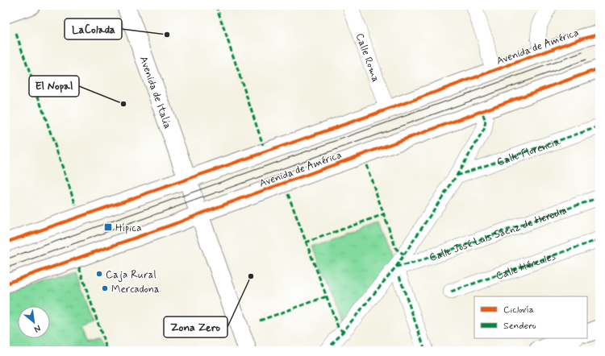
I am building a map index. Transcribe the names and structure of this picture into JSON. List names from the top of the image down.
{
  "streets": {
    "main road": ["Avenida de América", "Avenida de Italia"],
    "street": [
      "Calle Roma",
      "Calle Florencia",
      "Calle José Luis Sáenz de Heredia",
      "Calle Hércules"
    ]
  },
  "crossings": [
    ["Avenida de América", "Calle Roma"],
    ["Avenida de América", "Avenida de Italia"]
  ],
  "places": {
    "other": [
      "LaColada",
      "El Nopal",
      "Caja Rural",
      "Zona Zero",
      "Mercadona"
    ],
    "transit": ["Hípica"]
  },
  "legend": ["Ciclovía", "Sendero"],
  "north": "bottom right"
}
